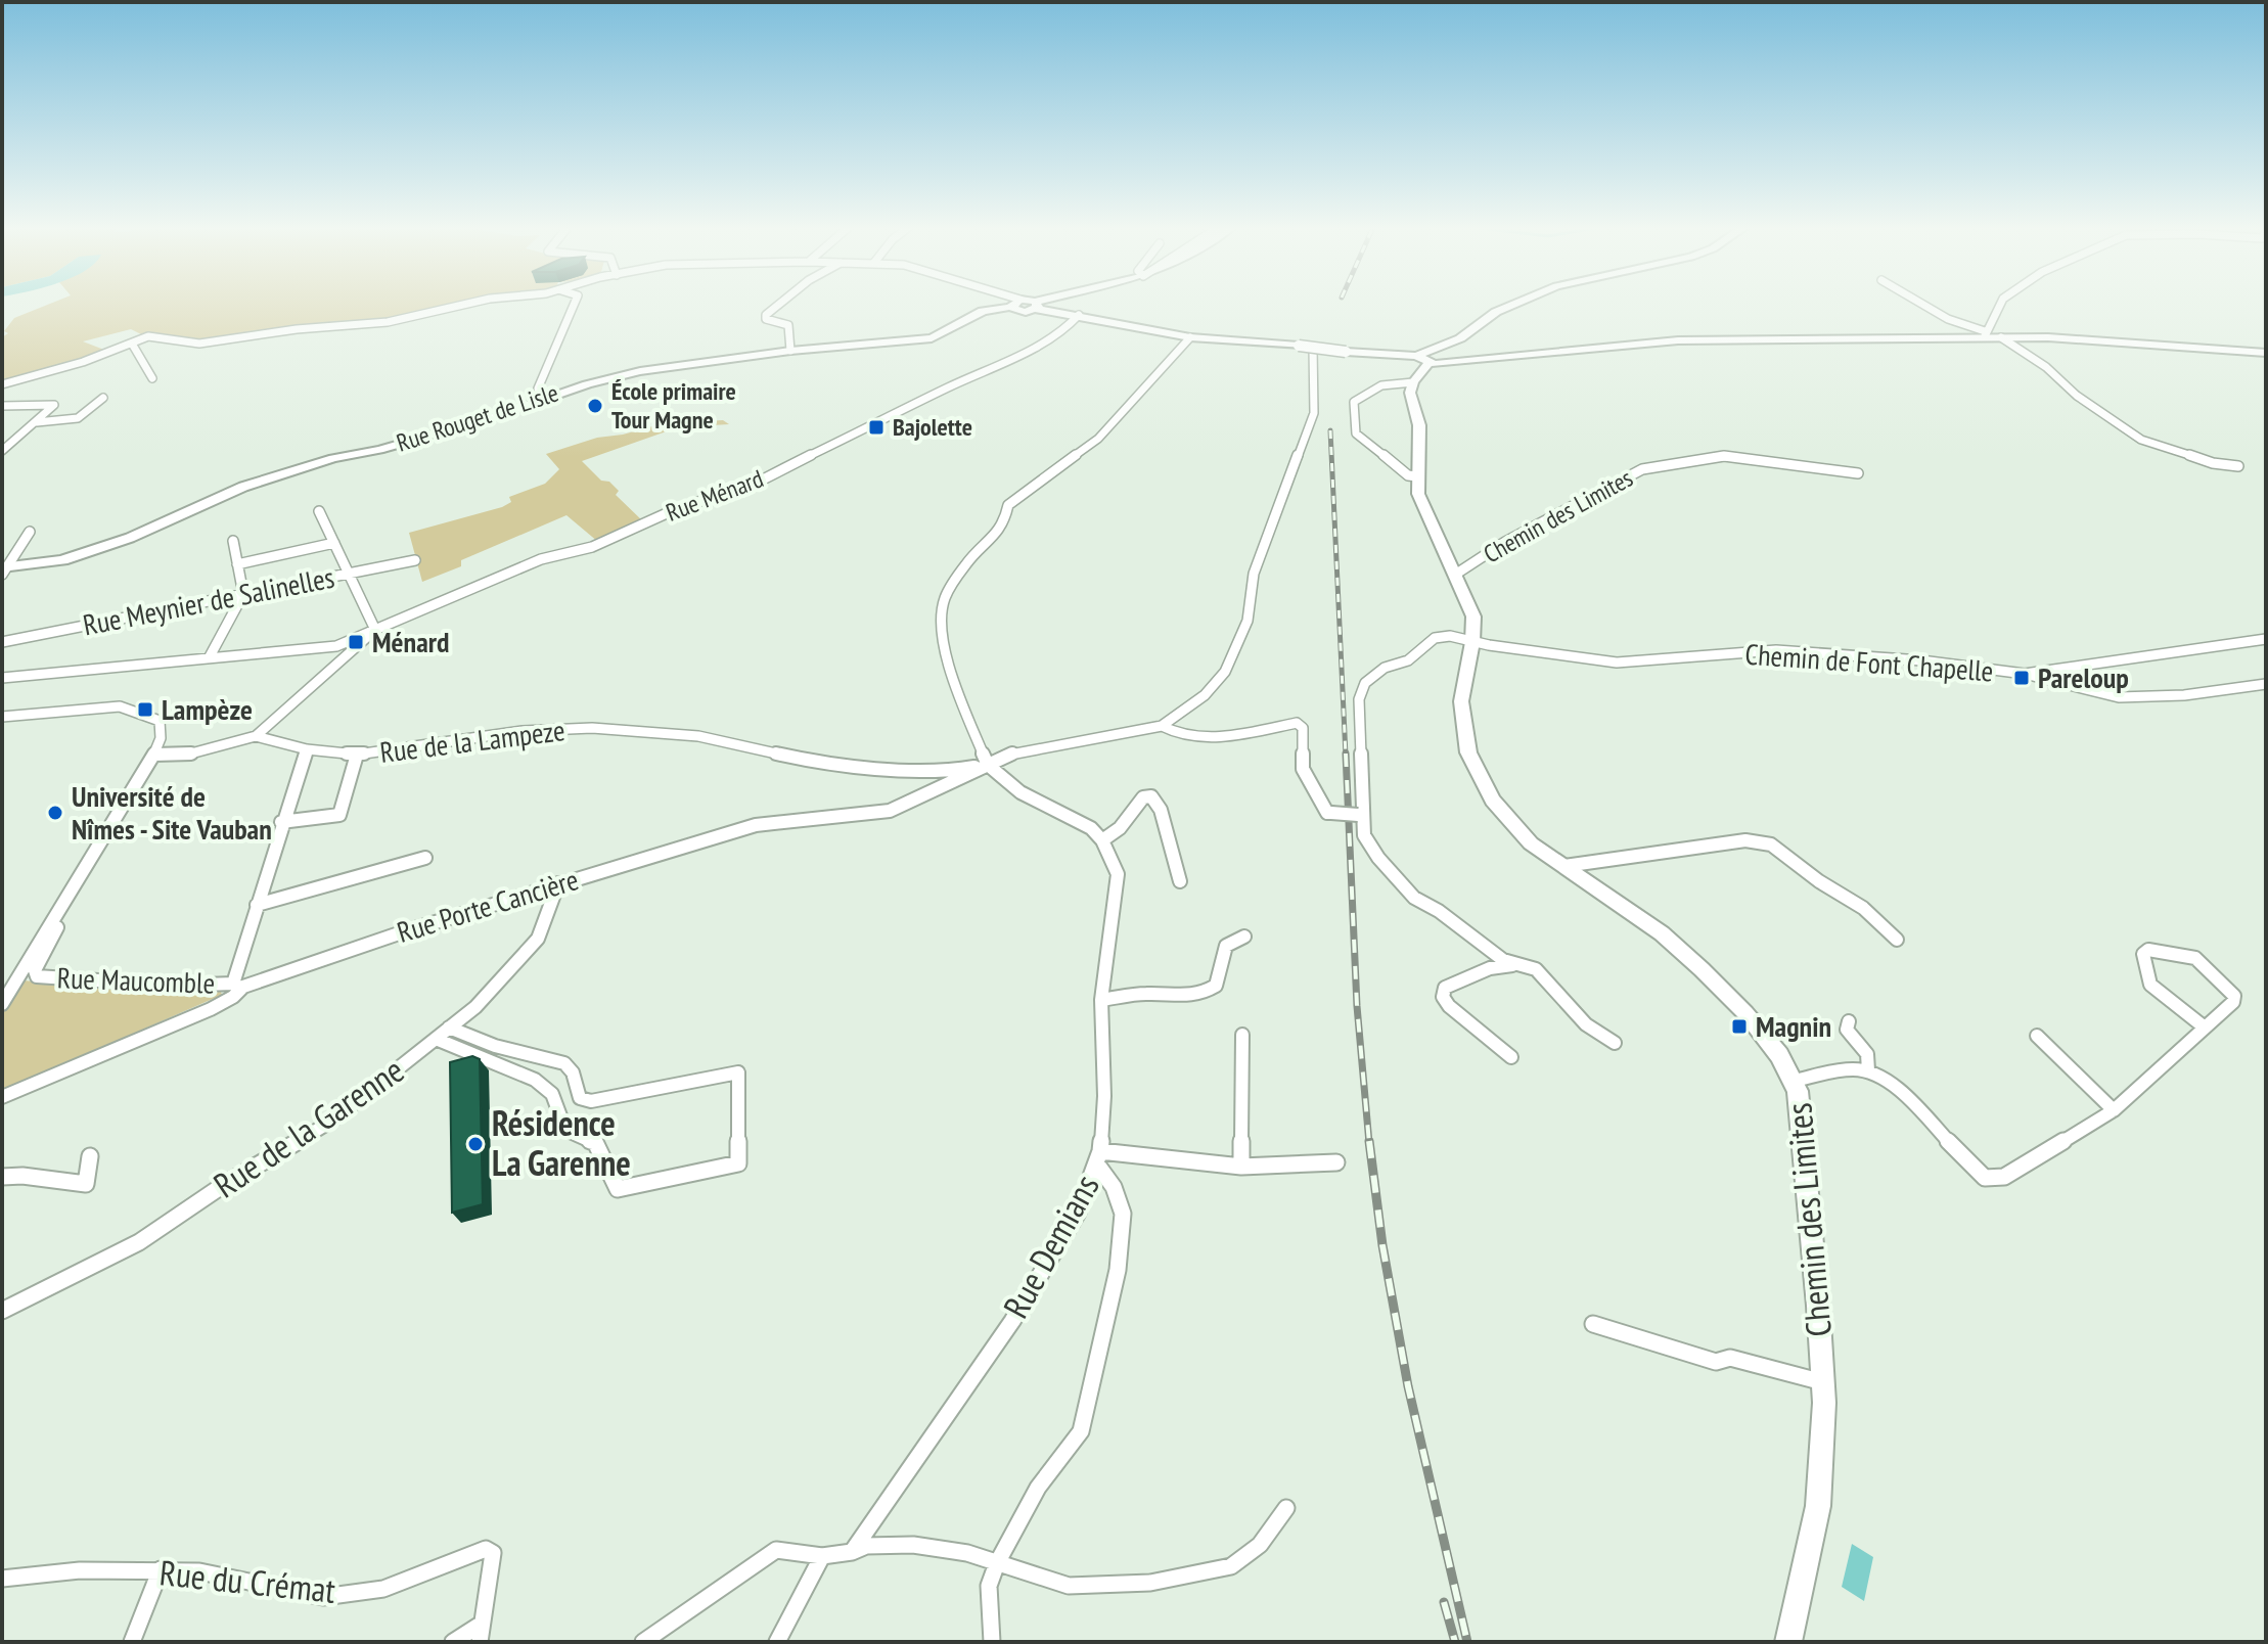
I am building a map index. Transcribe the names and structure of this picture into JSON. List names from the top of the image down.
{
  "streets": {
    "street": [
      "Rue Rouget de Lisle",
      "Rue Ménard",
      "Chemin des Limites",
      "Rue Meynier de Salinelles",
      "Chemin de Font Chapelle",
      "Rue de la Lampeze",
      "Rue Porte Cancière",
      "Rue Maucomble",
      "Rue de la Garenne",
      "Rue Demians",
      "Rue du Crémat"
    ]
  },
  "crossings": [
    ["Chemin des Limites", "Chemin de Font Chapelle"],
    ["Rue de la Lampeze", "Rue Porte Cancière"],
    ["Rue Porte Cancière", "Rue Maucomble"],
    ["Rue Porte Cancière", "Rue de la Garenne"]
  ],
  "places": {
    "other": ["École primaire Tour Magne", "Université de Nîmes - Site Vauban", "Résidence La Garenne"],
    "transit": [
      "Bajolette",
      "Ménard",
      "Pareloup",
      "Lampèze",
      "Magnin"
    ]
  }
}
